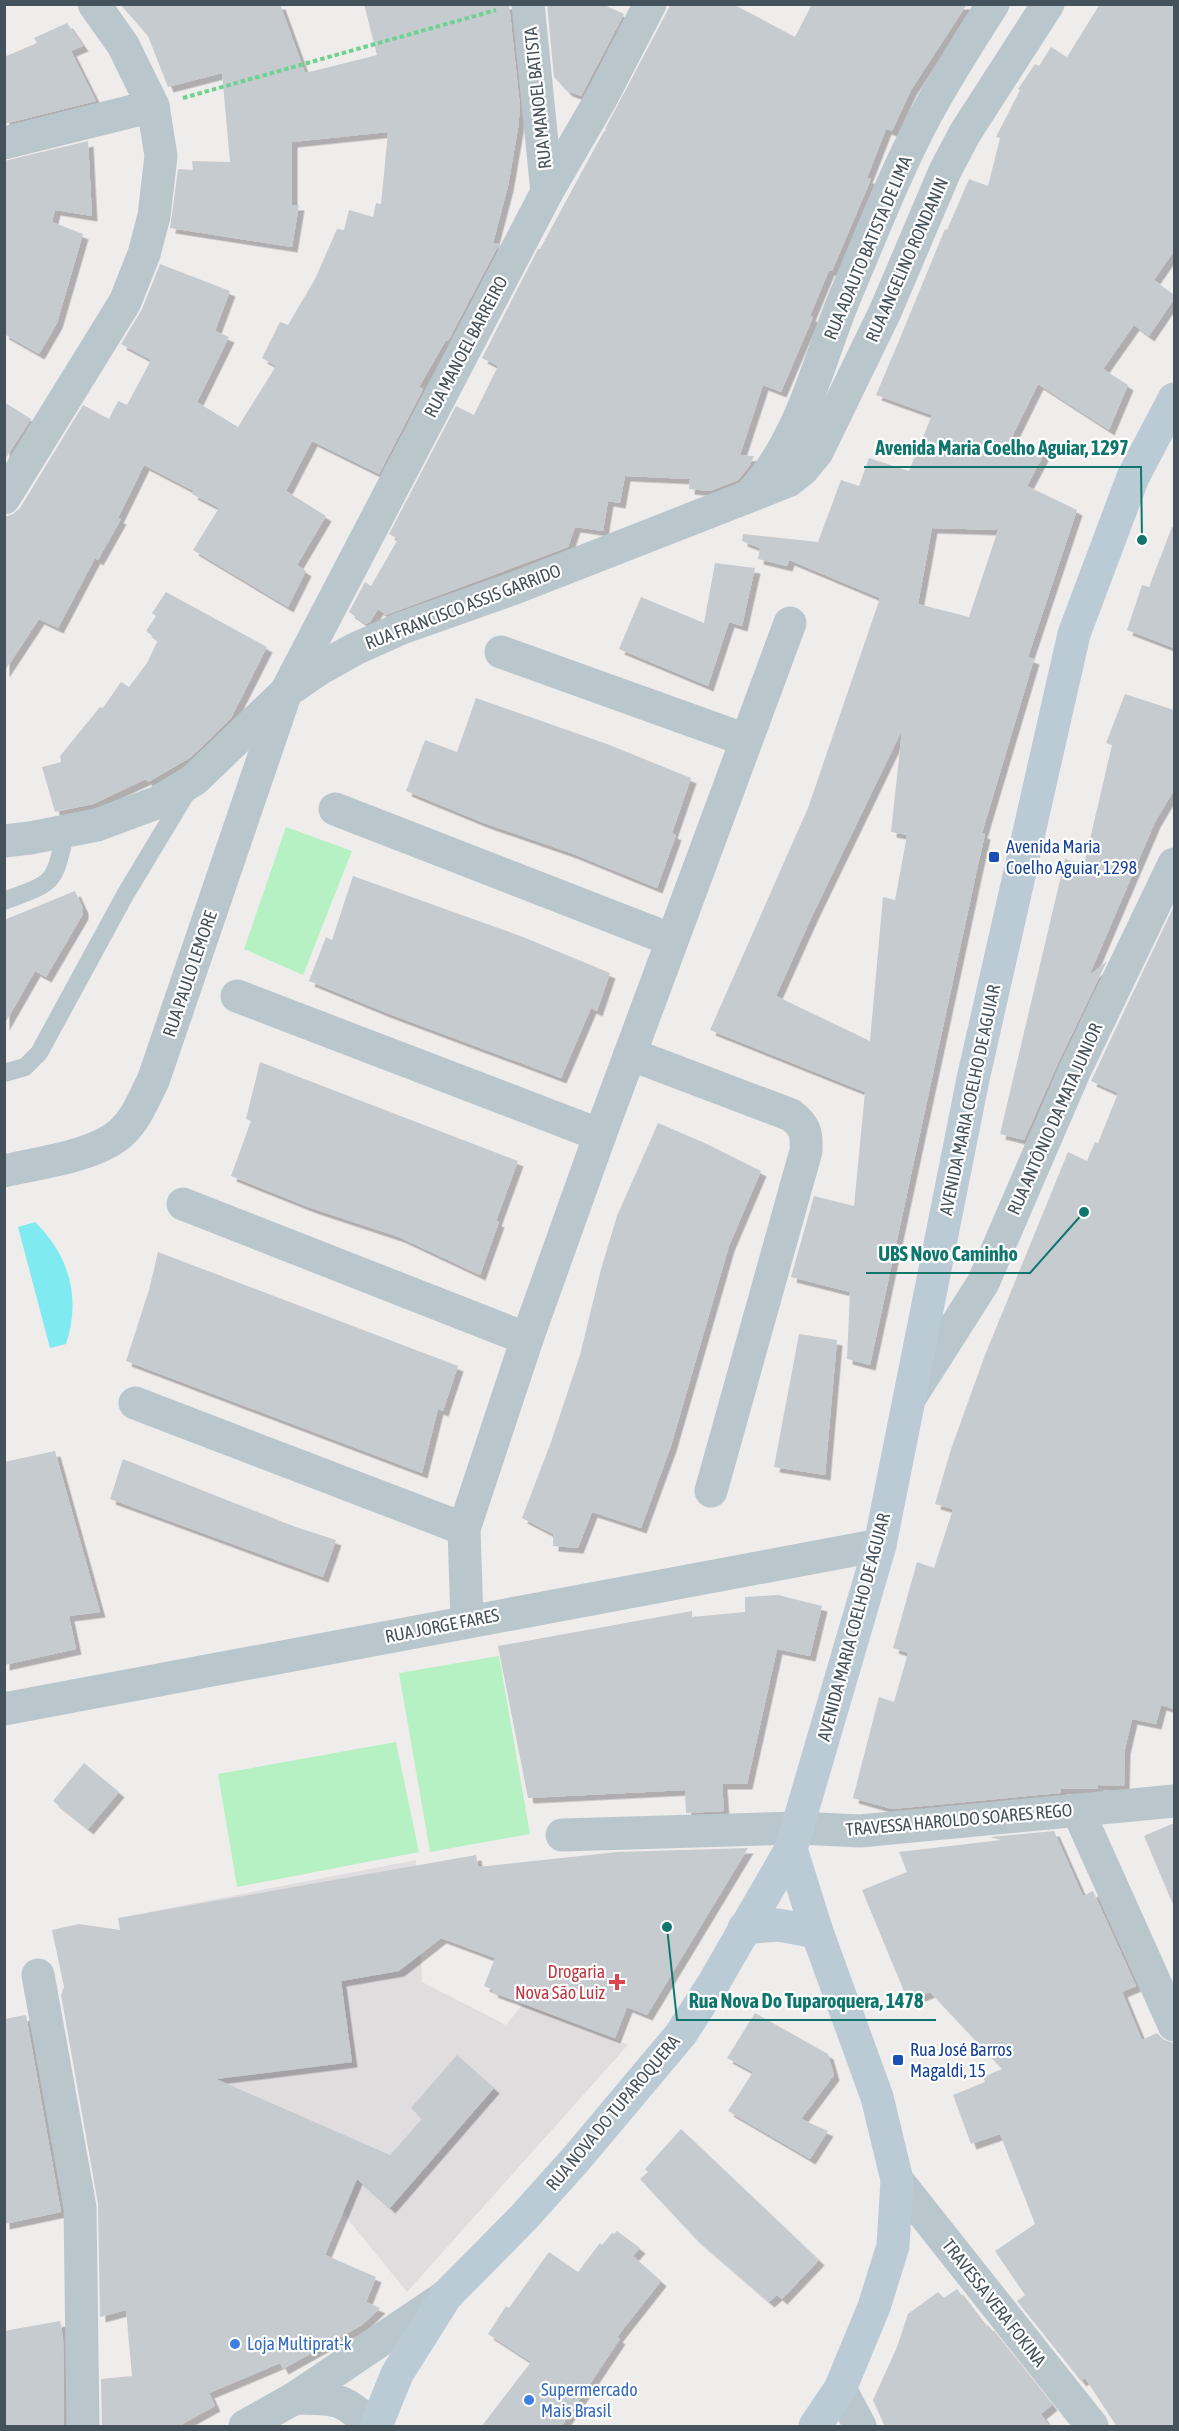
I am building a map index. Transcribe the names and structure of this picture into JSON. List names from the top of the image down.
{
  "streets": {
    "main road": ["AVENIDA MARIA COELHO DE AGUIAR", "RUA NOVA DO TUPAROQUERA"],
    "street": [
      "RUA MANOEL BATISTA",
      "RUA ADAUTO BATISTA DE LIMA",
      "RUA ANGELINO RONDANIN",
      "RUA MANOEL BARREIRO",
      "RUA FRANCISCO ASSIS GARRIDO",
      "RUA PAULO LEMORE",
      "RUA ANTÔNIO DA MATA JUNIOR",
      "RUA JORGE FARES",
      "TRAVESSA HAROLDO SOARES REGO",
      "TRAVESSA VERA FOKINA"
    ]
  },
  "crossings": [
    ["RUA MANOEL BATISTA", "RUA MANOEL BARREIRO"],
    ["RUA ADAUTO BATISTA DE LIMA", "RUA ANGELINO RONDANIN"],
    ["RUA ADAUTO BATISTA DE LIMA", "RUA FRANCISCO ASSIS GARRIDO"],
    ["RUA ANGELINO RONDANIN", "RUA FRANCISCO ASSIS GARRIDO"],
    ["RUA MANOEL BARREIRO", "RUA FRANCISCO ASSIS GARRIDO"],
    ["RUA MANOEL BARREIRO", "RUA PAULO LEMORE"],
    ["RUA FRANCISCO ASSIS GARRIDO", "RUA PAULO LEMORE"],
    ["AVENIDA MARIA COELHO DE AGUIAR", "RUA ANTÔNIO DA MATA JUNIOR"],
    ["AVENIDA MARIA COELHO DE AGUIAR", "RUA JORGE FARES"],
    ["AVENIDA MARIA COELHO DE AGUIAR", "TRAVESSA HAROLDO SOARES REGO"],
    ["AVENIDA MARIA COELHO DE AGUIAR", "RUA NOVA DO TUPAROQUERA"],
    ["TRAVESSA HAROLDO SOARES REGO", "RUA NOVA DO TUPAROQUERA"]
  ],
  "places": {
    "other": [
      "Avenida Maria Coelho Aguiar, 1297",
      "UBS Novo Caminho",
      "Rua Nova Do Tuparoquera, 1478",
      "Loja Multiprat-k",
      "Supermercado Mais Brasil"
    ],
    "transit": ["Avenida Maria Coelho Aguiar, 1298", "Rua José Barros Magaldi, 15"],
    "health": ["Drogaria Nova São Luiz"]
  }
}
